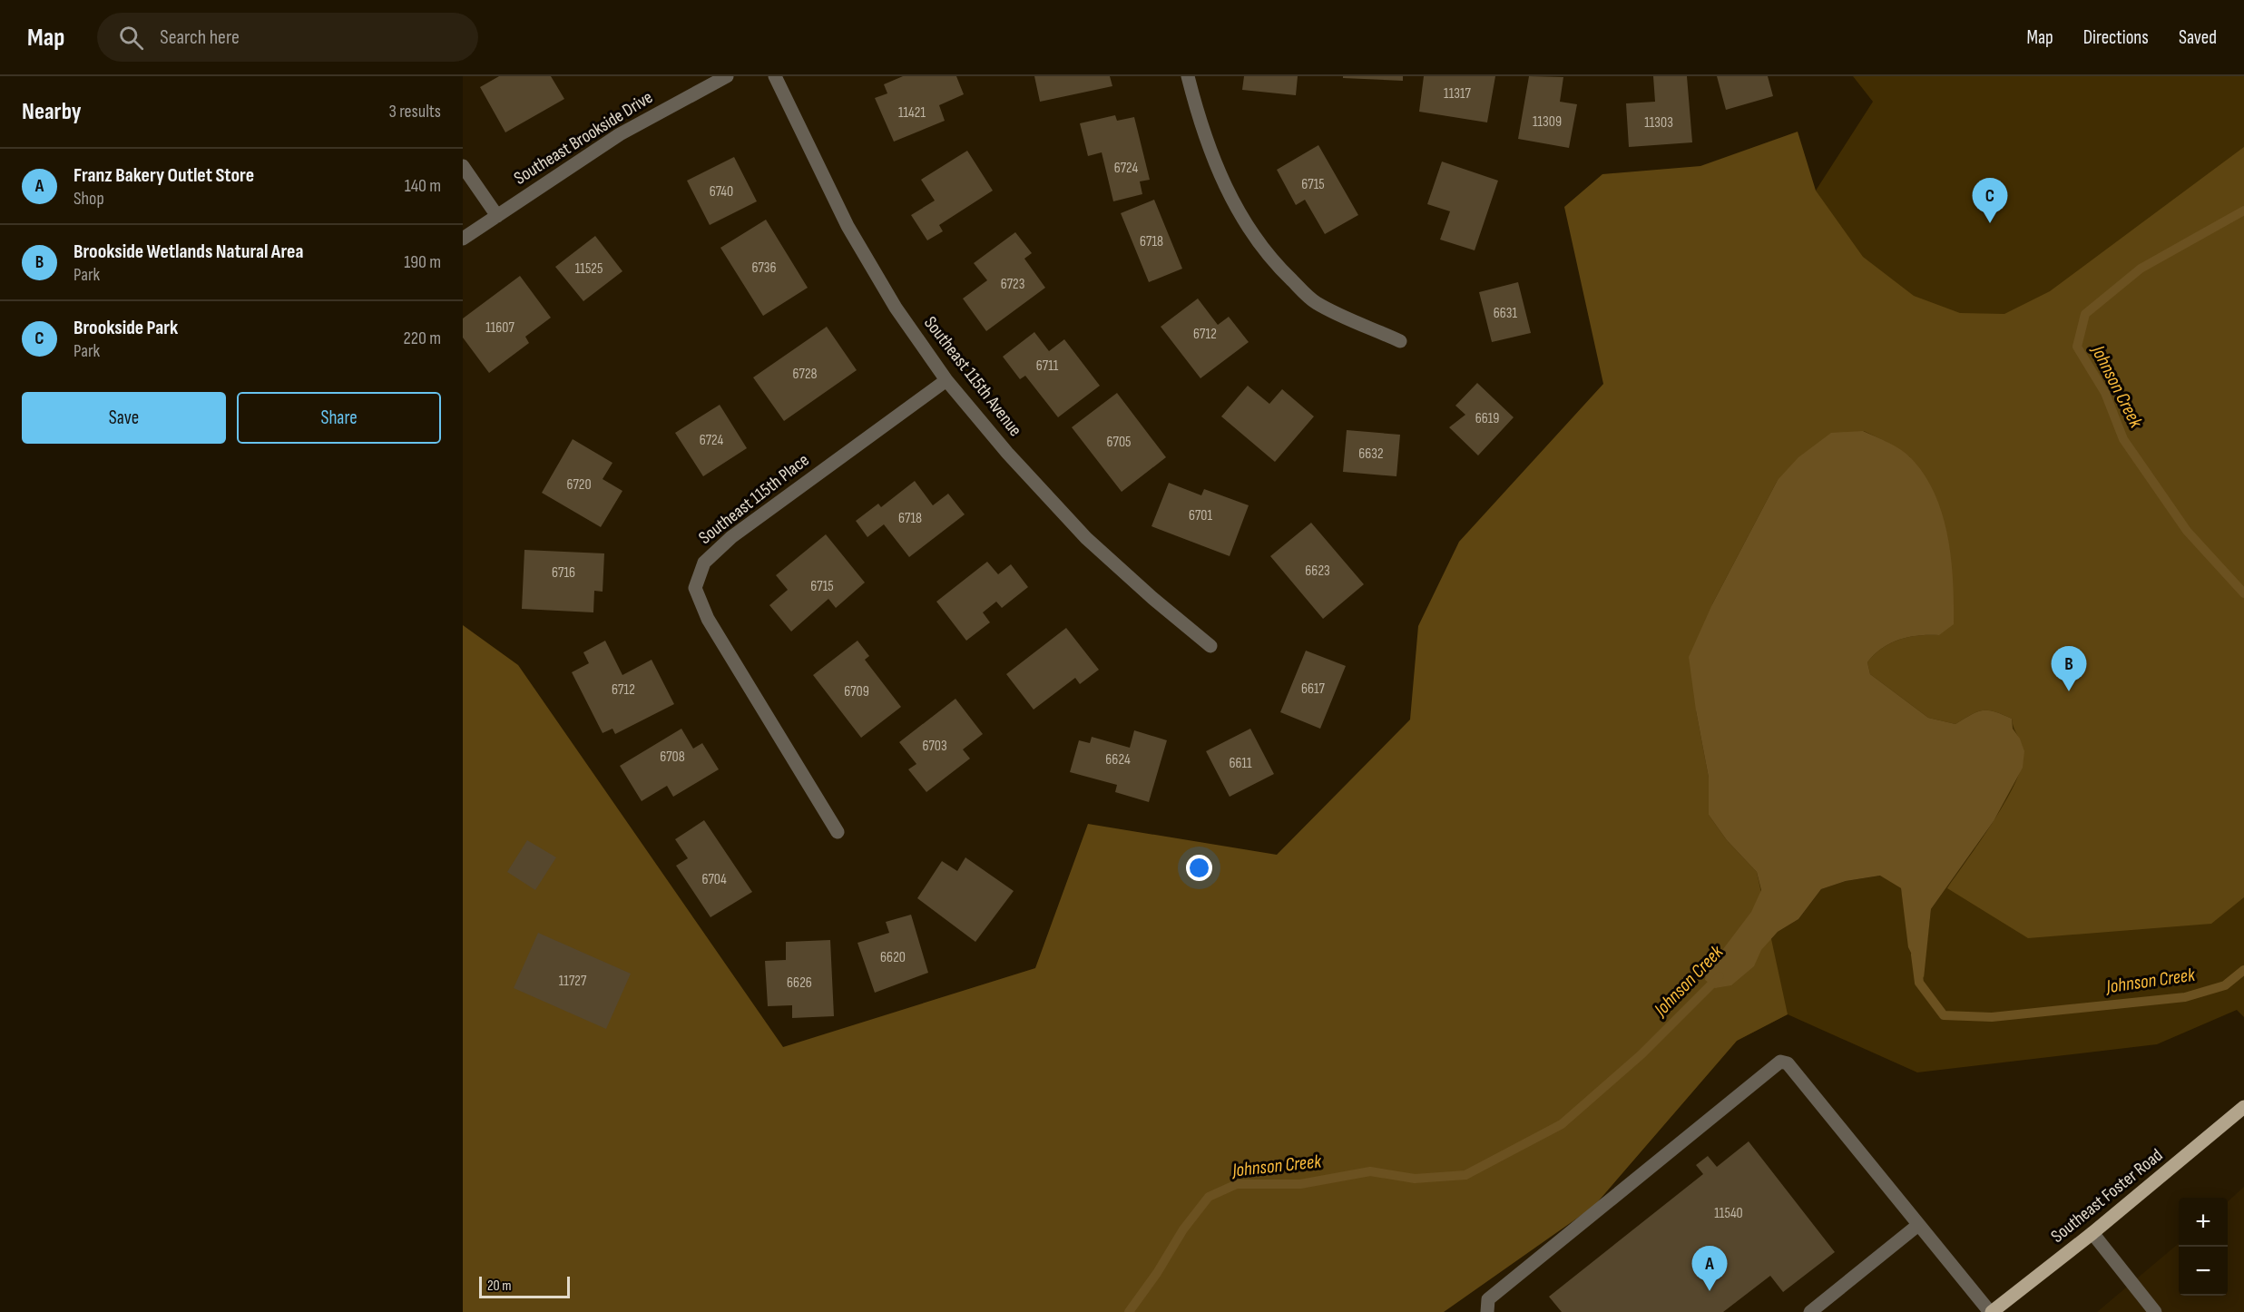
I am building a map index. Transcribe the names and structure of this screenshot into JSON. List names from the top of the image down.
{
  "streets": {
    "main road": ["Southeast Foster Road"],
    "street": ["Southeast Brookside Drive", "Southeast 115th Avenue", "Southeast 115th Place"]
  },
  "crossings": [
    ["Southeast 115th Avenue", "Southeast 115th Place"]
  ],
  "water": ["Johnson Creek"],
  "house_numbers": [
    "11317",
    "11421",
    "11309",
    "11303",
    "6724",
    "6715",
    "6740",
    "6718",
    "6736",
    "11525",
    "6723",
    "6631",
    "11607",
    "6712",
    "6711",
    "6728",
    "6619",
    "6724",
    "6705",
    "6632",
    "6720",
    "6701",
    "6718",
    "6623",
    "6716",
    "6715",
    "6617",
    "6712",
    "6709",
    "6703",
    "6708",
    "6624",
    "6611",
    "6704",
    "6620",
    "11727",
    "6626",
    "11540"
  ],
  "scale_bar": "20 m",
  "page": {
    "header": "Map",
    "search": "Search here",
    "nav": ["Map", "Directions", "Saved"],
    "heading": ["Nearby", "3 results"],
    "list": [
      {
        "mark": "A",
        "name": "Franz Bakery Outlet Store",
        "note": "Shop",
        "value": "140 m"
      },
      {
        "mark": "B",
        "name": "Brookside Wetlands Natural Area",
        "note": "Park",
        "value": "190 m"
      },
      {
        "mark": "C",
        "name": "Brookside Park",
        "note": "Park",
        "value": "220 m"
      }
    ],
    "pins": ["C", "B", "A"],
    "buttons": ["Save", "Share"],
    "map_buttons": ["+", "−"],
    "scale": "20 m"
  }
}
